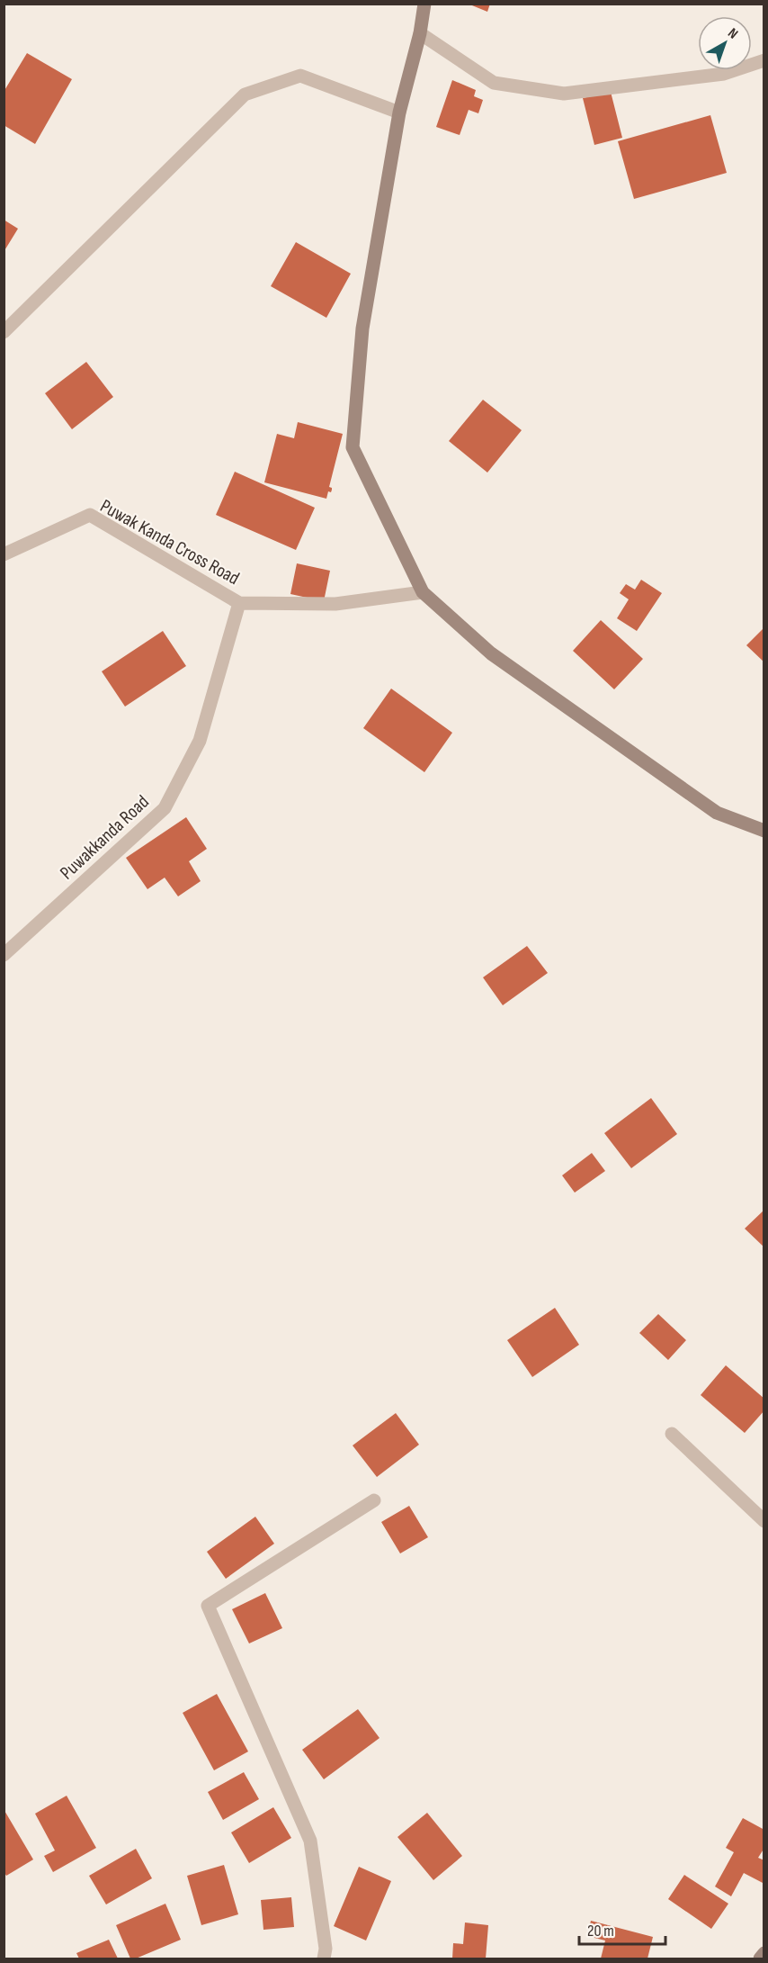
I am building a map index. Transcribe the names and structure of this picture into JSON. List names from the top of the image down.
{
  "streets": {
    "street": ["Puwak Kanda Cross Road", "Puwakkanda Road"]
  },
  "crossings": [
    ["Puwak Kanda Cross Road", "Puwakkanda Road"]
  ],
  "scale_bar": "20 m",
  "north": "top right"
}
